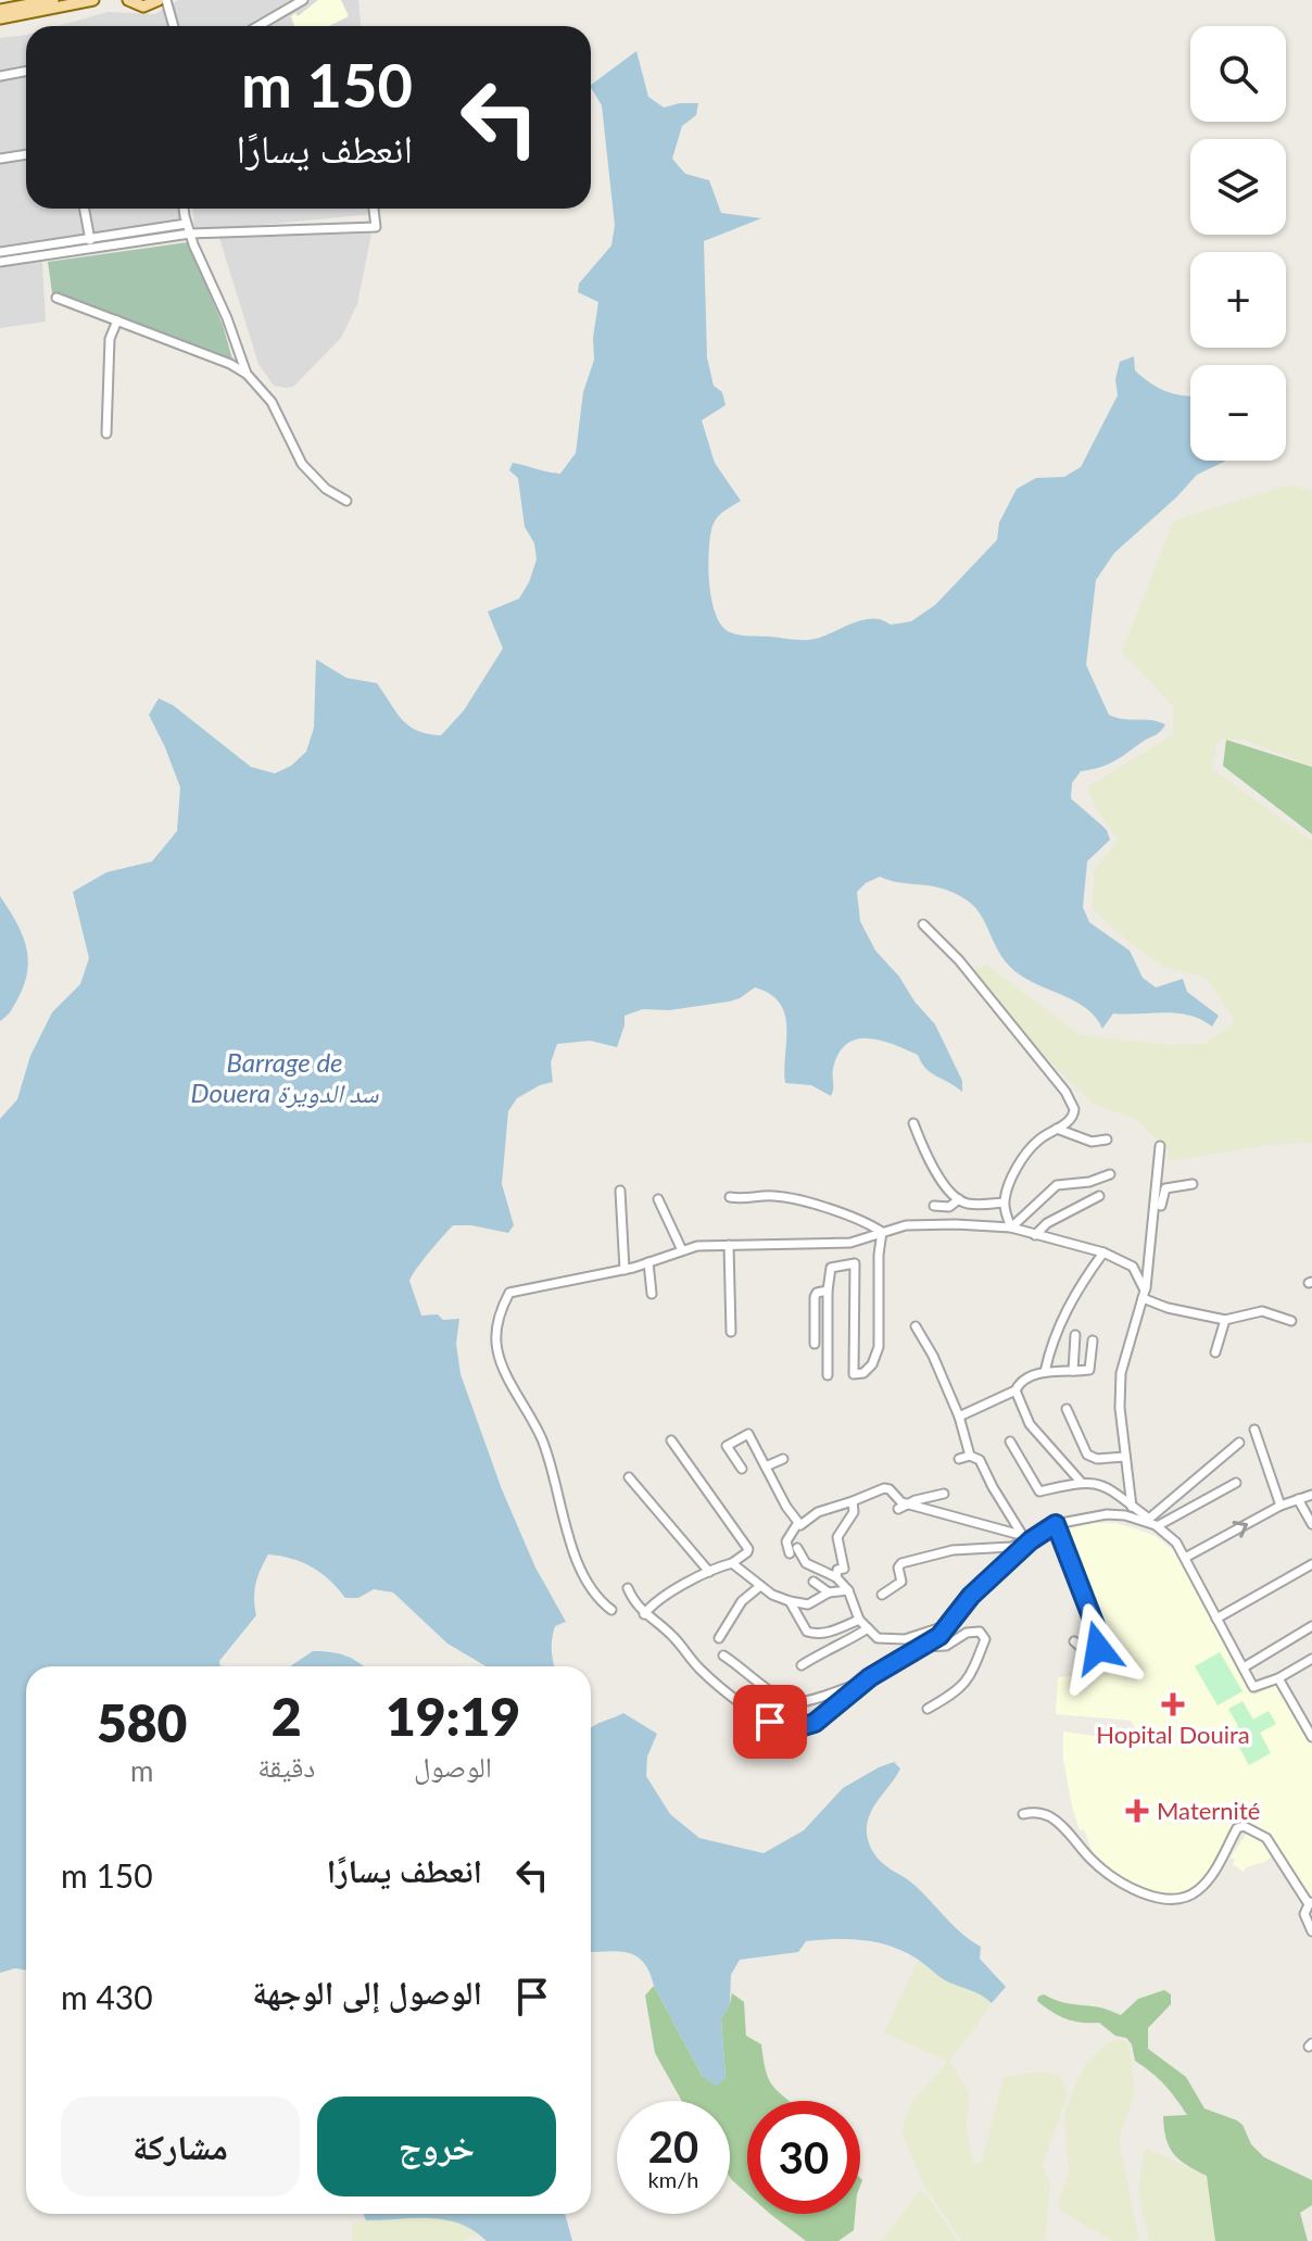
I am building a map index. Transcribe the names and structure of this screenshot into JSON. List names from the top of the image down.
{
  "water": ["Barrage de Douera سد الدويرة"],
  "places": {
    "health": ["Hopital Douira", "Maternité"]
  },
  "page": {
    "map_buttons": ["+", "−"],
    "turn": ["150 m", "انعطف يسارًا"],
    "eta": [
      "19:19",
      "الوصول",
      "2",
      "دقيقة",
      "580",
      "m"
    ],
    "list": [
      {
        "name": "انعطف يسارًا",
        "value": "150 m"
      },
      {
        "name": "الوصول إلى الوجهة",
        "value": "430 m"
      }
    ],
    "buttons": ["خروج", "مشاركة"],
    "speed": "20 km/h",
    "limit": "30"
  }
}
